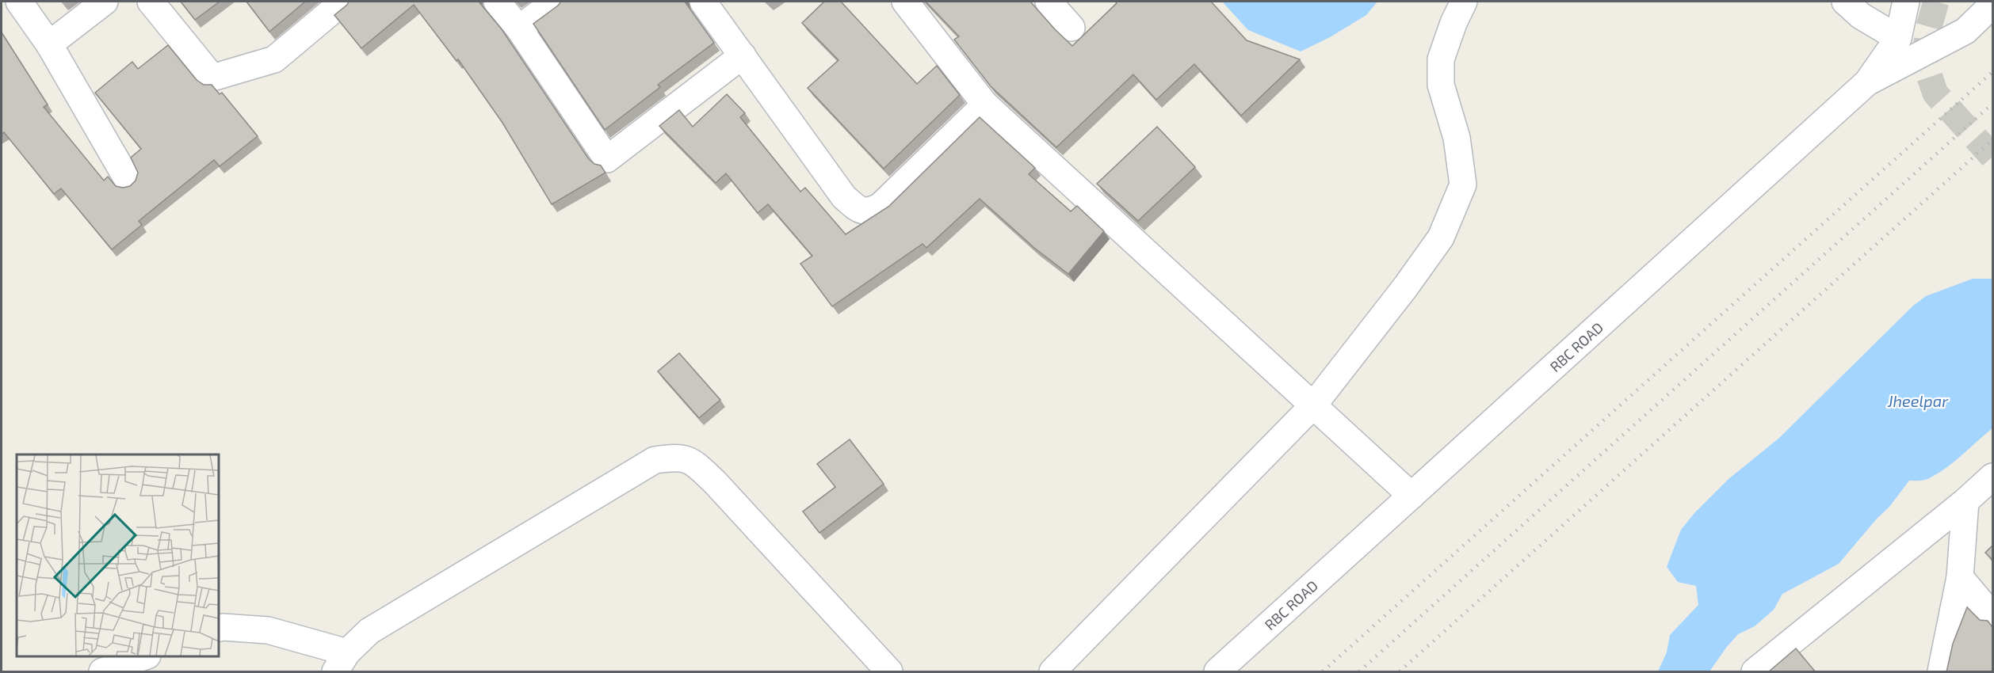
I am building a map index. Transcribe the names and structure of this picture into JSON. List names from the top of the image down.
{
  "streets": {
    "street": ["RBC ROAD"]
  },
  "water": ["Jheelpar"]
}
